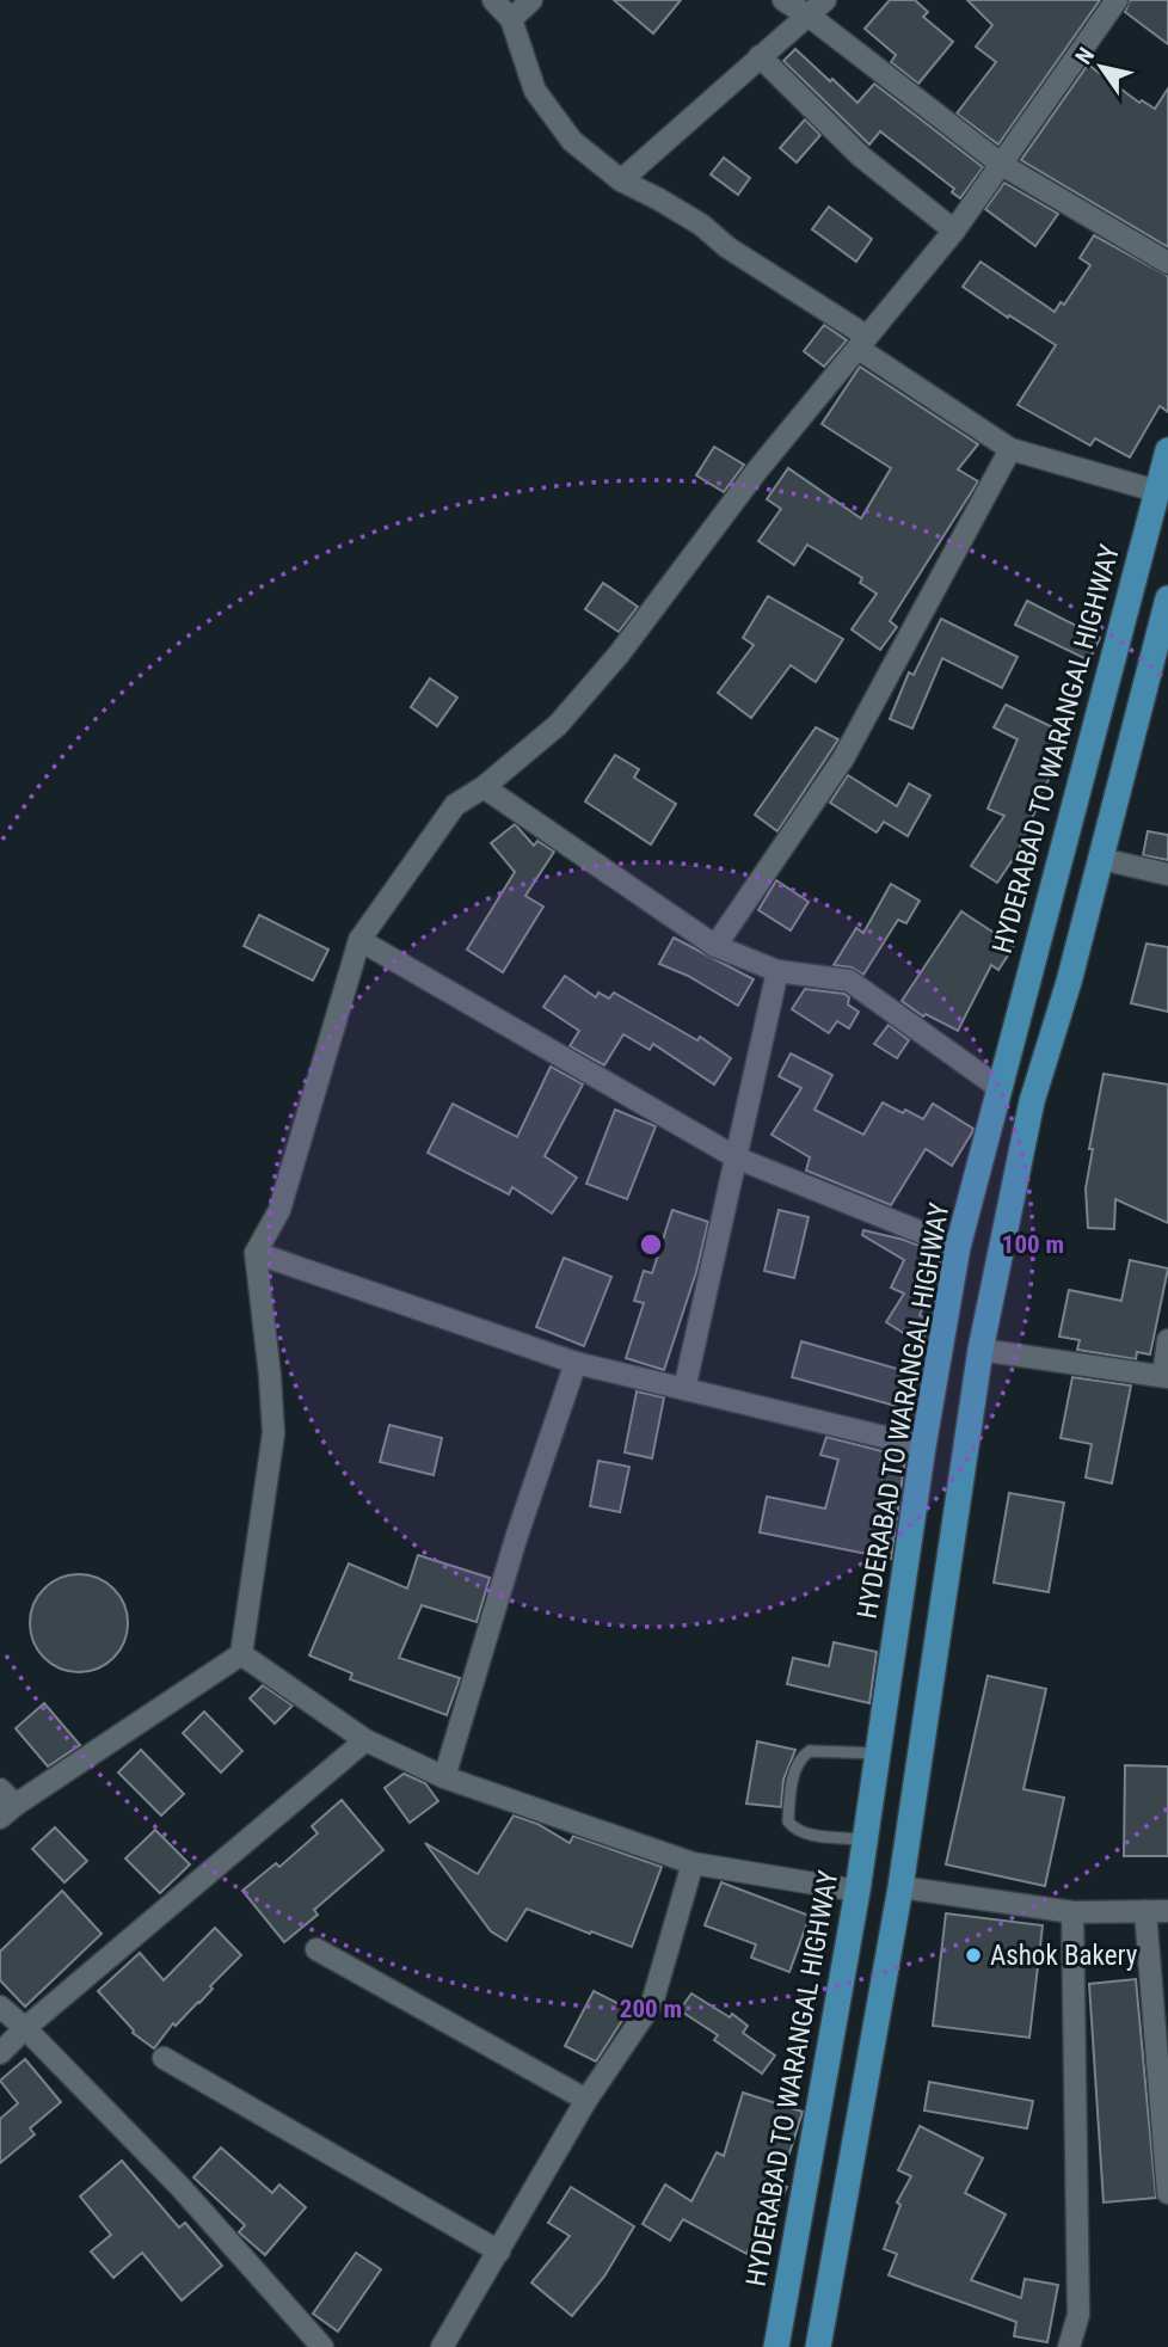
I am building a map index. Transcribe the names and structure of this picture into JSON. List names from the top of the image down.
{
  "streets": {
    "main road": ["HYDERABAD TO WARANGAL HIGHWAY"]
  },
  "places": ["Ashok Bakery"],
  "north": "top left",
  "rings": ["100 m", "200 m"]
}
